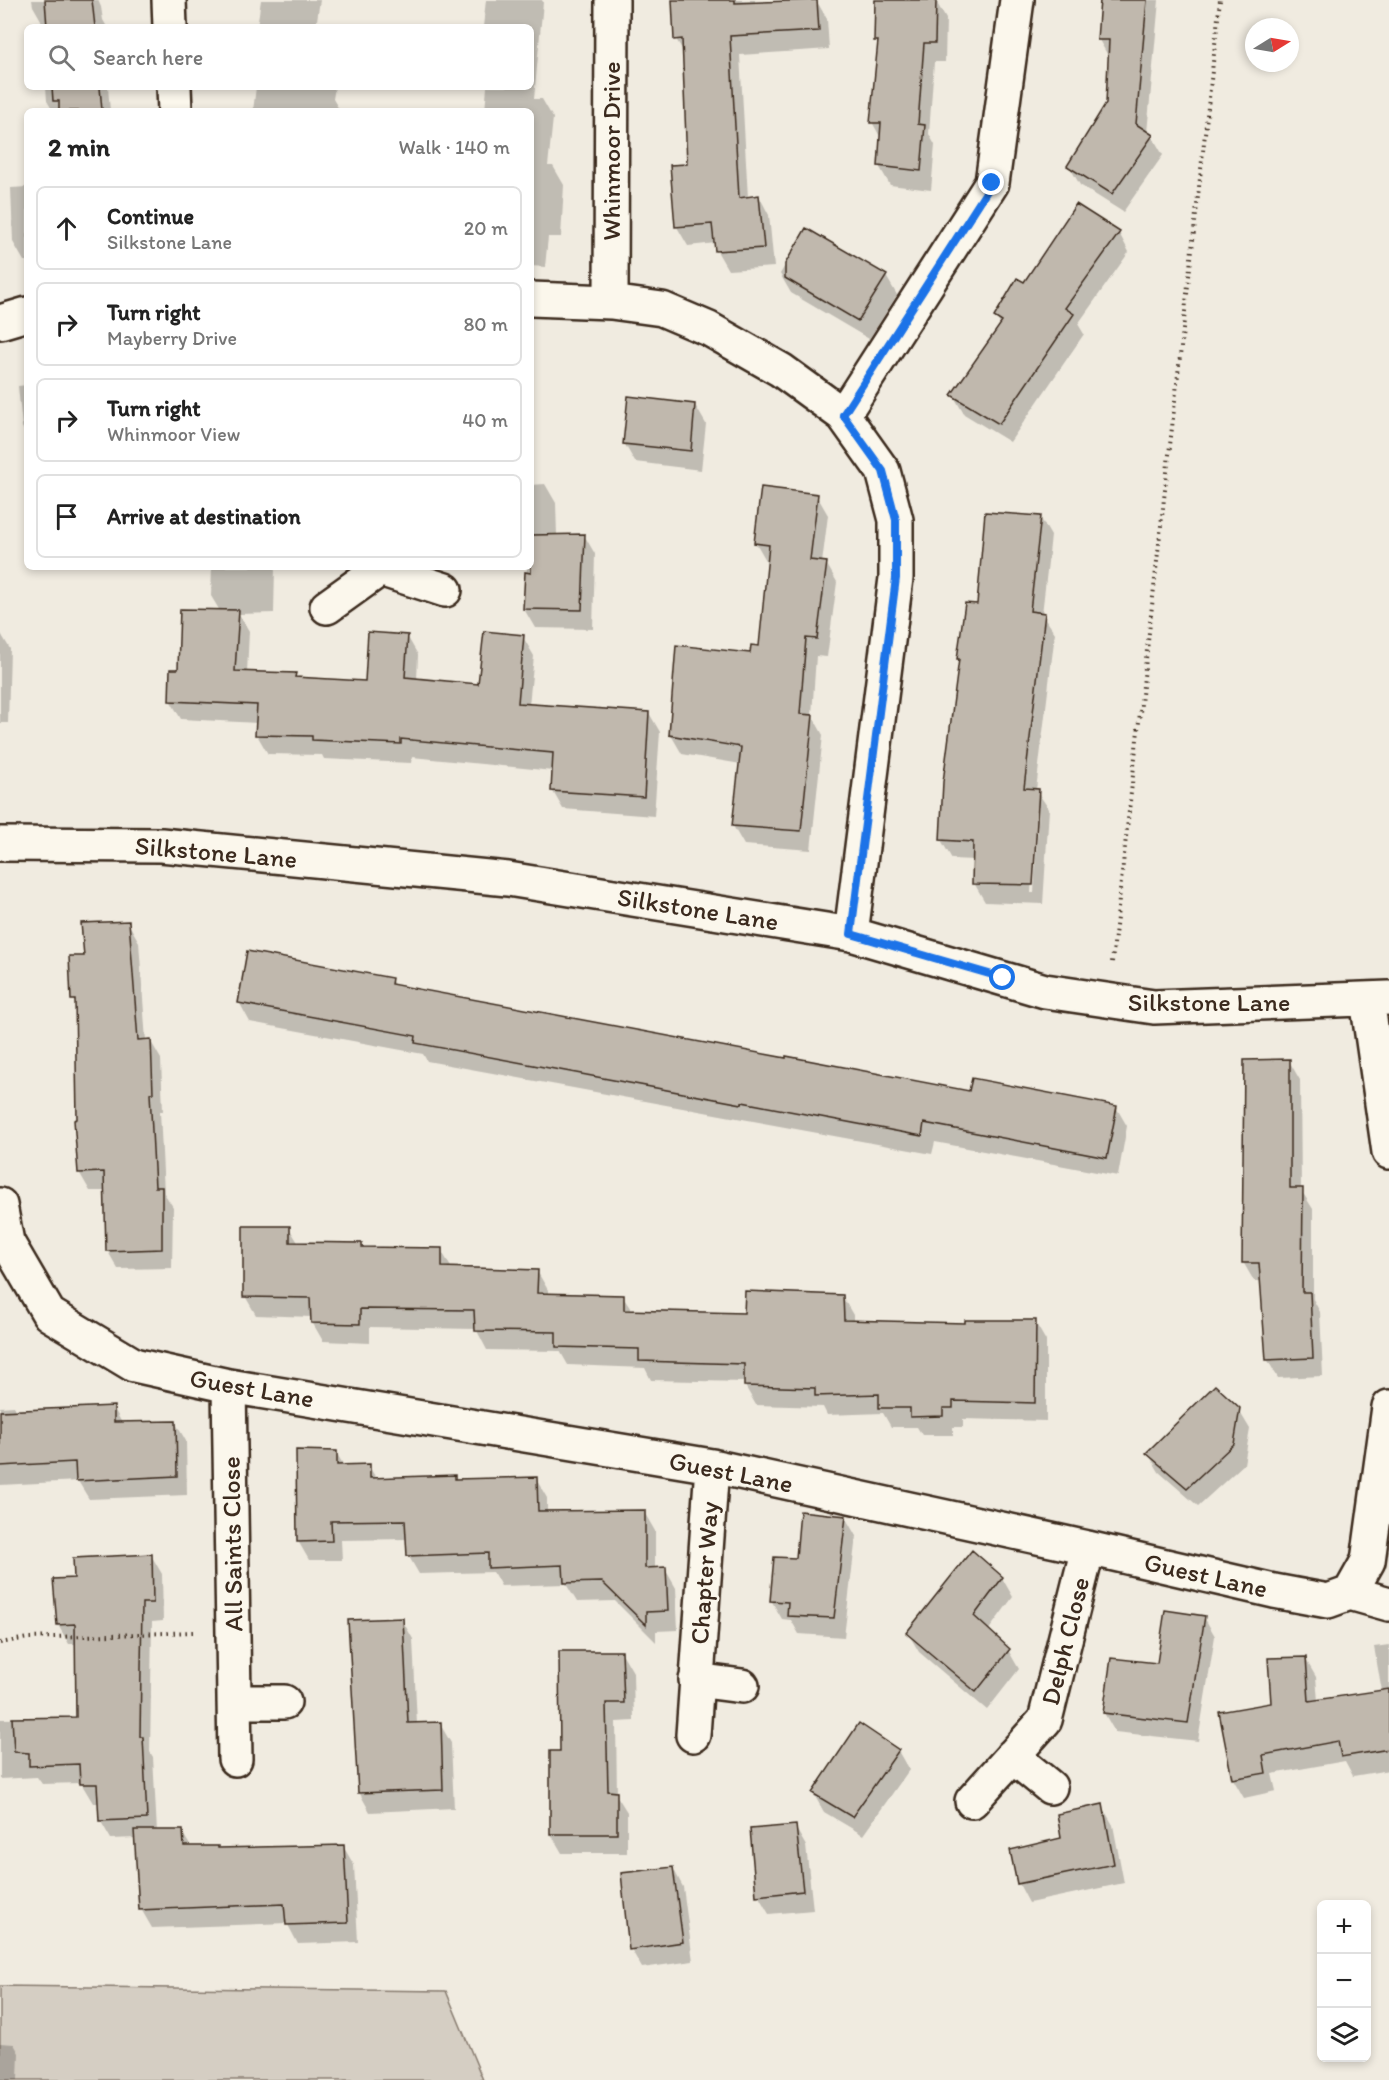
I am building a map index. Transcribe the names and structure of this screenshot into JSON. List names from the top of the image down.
{
  "streets": {
    "street": [
      "Whinmoor Drive",
      "Silkstone Lane",
      "Guest Lane",
      "All Saints Close",
      "Chapter Way",
      "Delph Close"
    ]
  },
  "crossings": [
    ["Guest Lane", "All Saints Close"],
    ["Guest Lane", "Chapter Way"],
    ["Guest Lane", "Delph Close"]
  ],
  "north": "right",
  "page": {
    "search": "Search here",
    "heading": ["2 min", "Walk · 140 m"],
    "list": [
      ["Continue", "Silkstone Lane", "20 m"],
      ["Turn right", "Mayberry Drive", "80 m"],
      ["Turn right", "Whinmoor View", "40 m"],
      "Arrive at destination"
    ],
    "map_buttons": ["+", "−"]
  }
}
